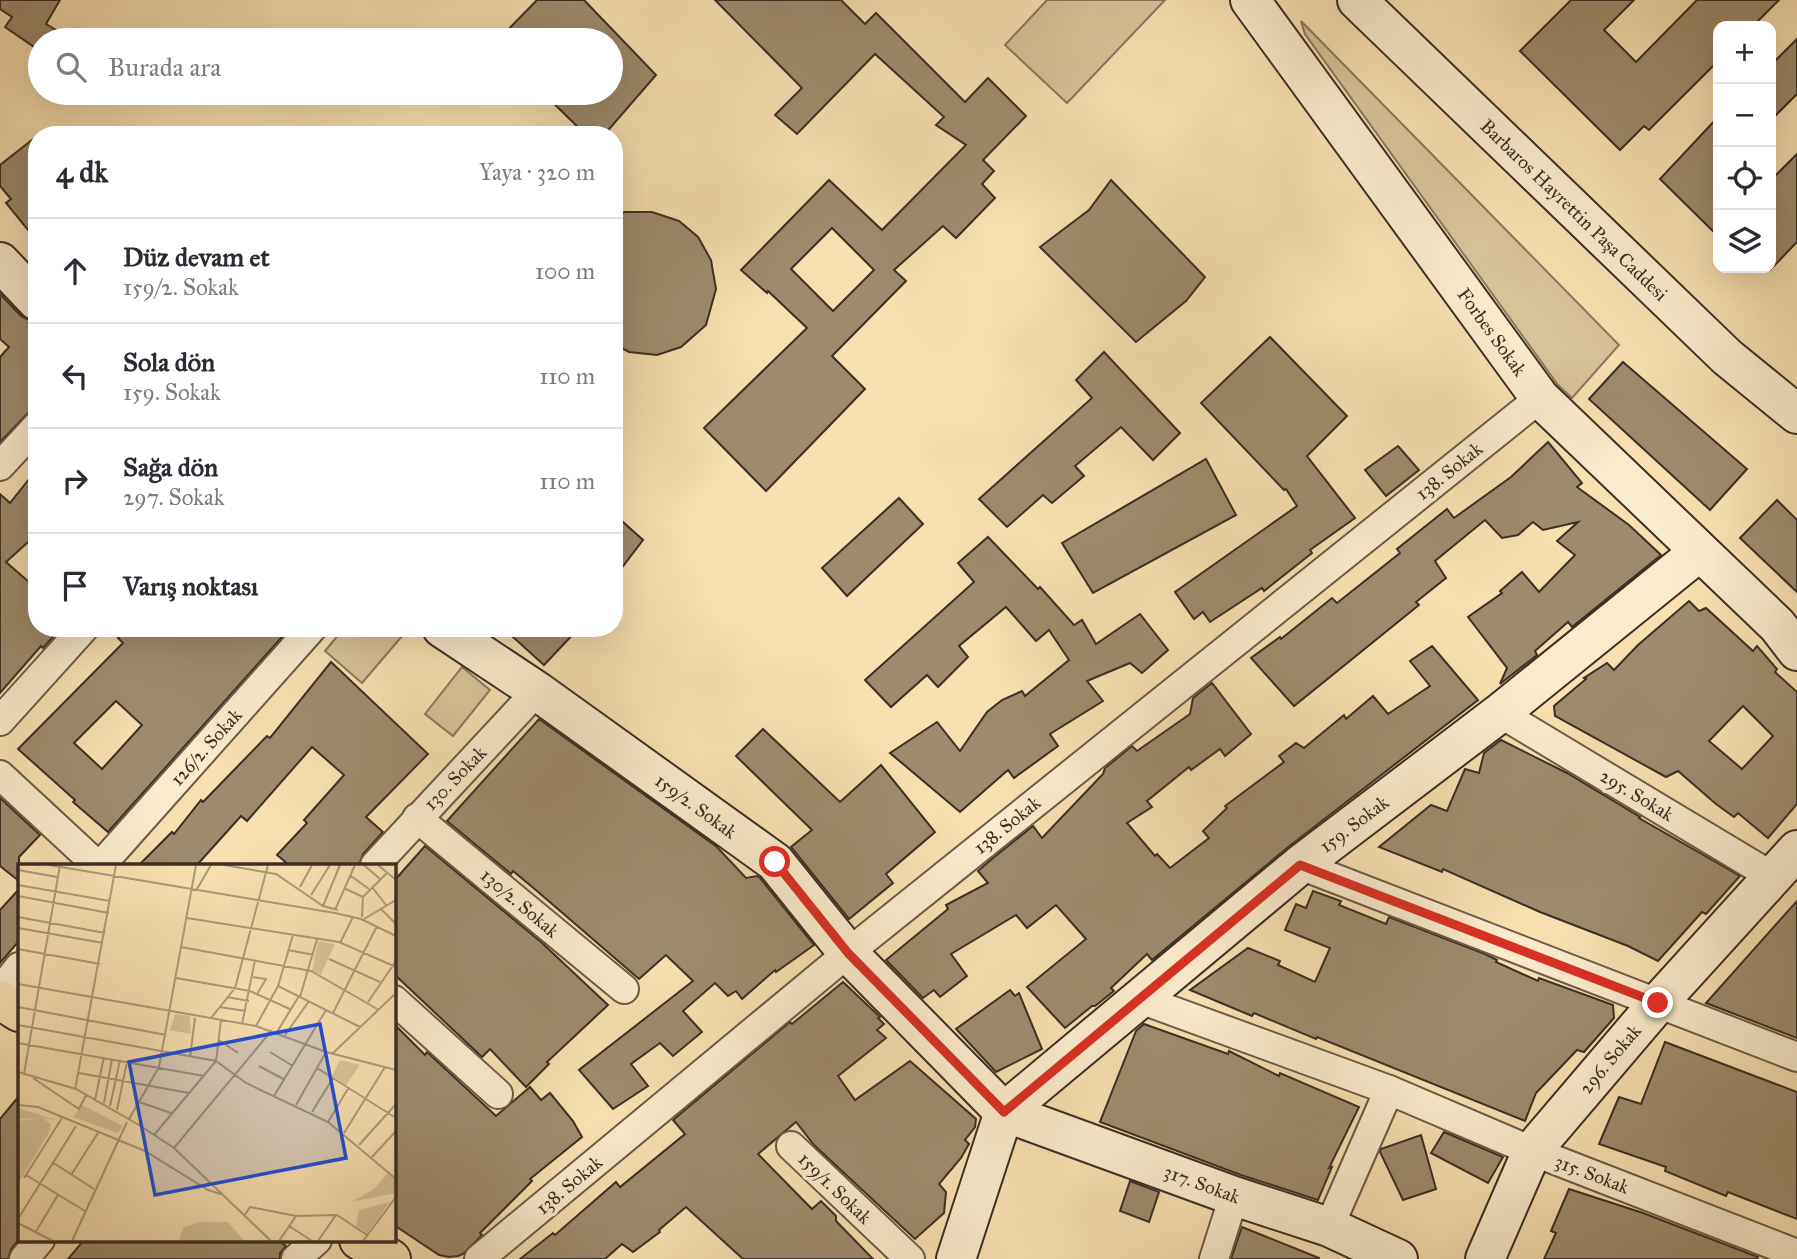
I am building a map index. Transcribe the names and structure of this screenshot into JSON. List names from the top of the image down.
{
  "streets": {
    "street": [
      "Barbaros Hayrettin Paşa Caddesi",
      "Forbes Sokak",
      "138. Sokak",
      "126/2. Sokak",
      "130. Sokak",
      "295. Sokak",
      "159/2. Sokak",
      "159. Sokak",
      "130/2. Sokak",
      "296. Sokak",
      "315. Sokak",
      "317. Sokak",
      "159/1. Sokak"
    ]
  },
  "crossings": [
    ["Forbes Sokak", "138. Sokak"],
    ["Forbes Sokak", "159. Sokak"],
    ["138. Sokak", "159/2. Sokak"],
    ["130. Sokak", "159/2. Sokak"],
    ["130. Sokak", "130/2. Sokak"],
    ["295. Sokak", "159. Sokak"],
    ["295. Sokak", "296. Sokak"],
    ["159/2. Sokak", "159. Sokak"],
    ["159/2. Sokak", "317. Sokak"],
    ["159. Sokak", "315. Sokak"],
    ["159. Sokak", "317. Sokak"],
    ["296. Sokak", "315. Sokak"]
  ],
  "page": {
    "map_buttons": ["+", "−"],
    "search": "Burada ara",
    "heading": ["4 dk", "Yaya · 320 m"],
    "list": [
      ["Düz devam et", "159/2. Sokak", "100 m"],
      ["Sola dön", "159. Sokak", "110 m"],
      ["Sağa dön", "297. Sokak", "110 m"],
      "Varış noktası"
    ]
  }
}
